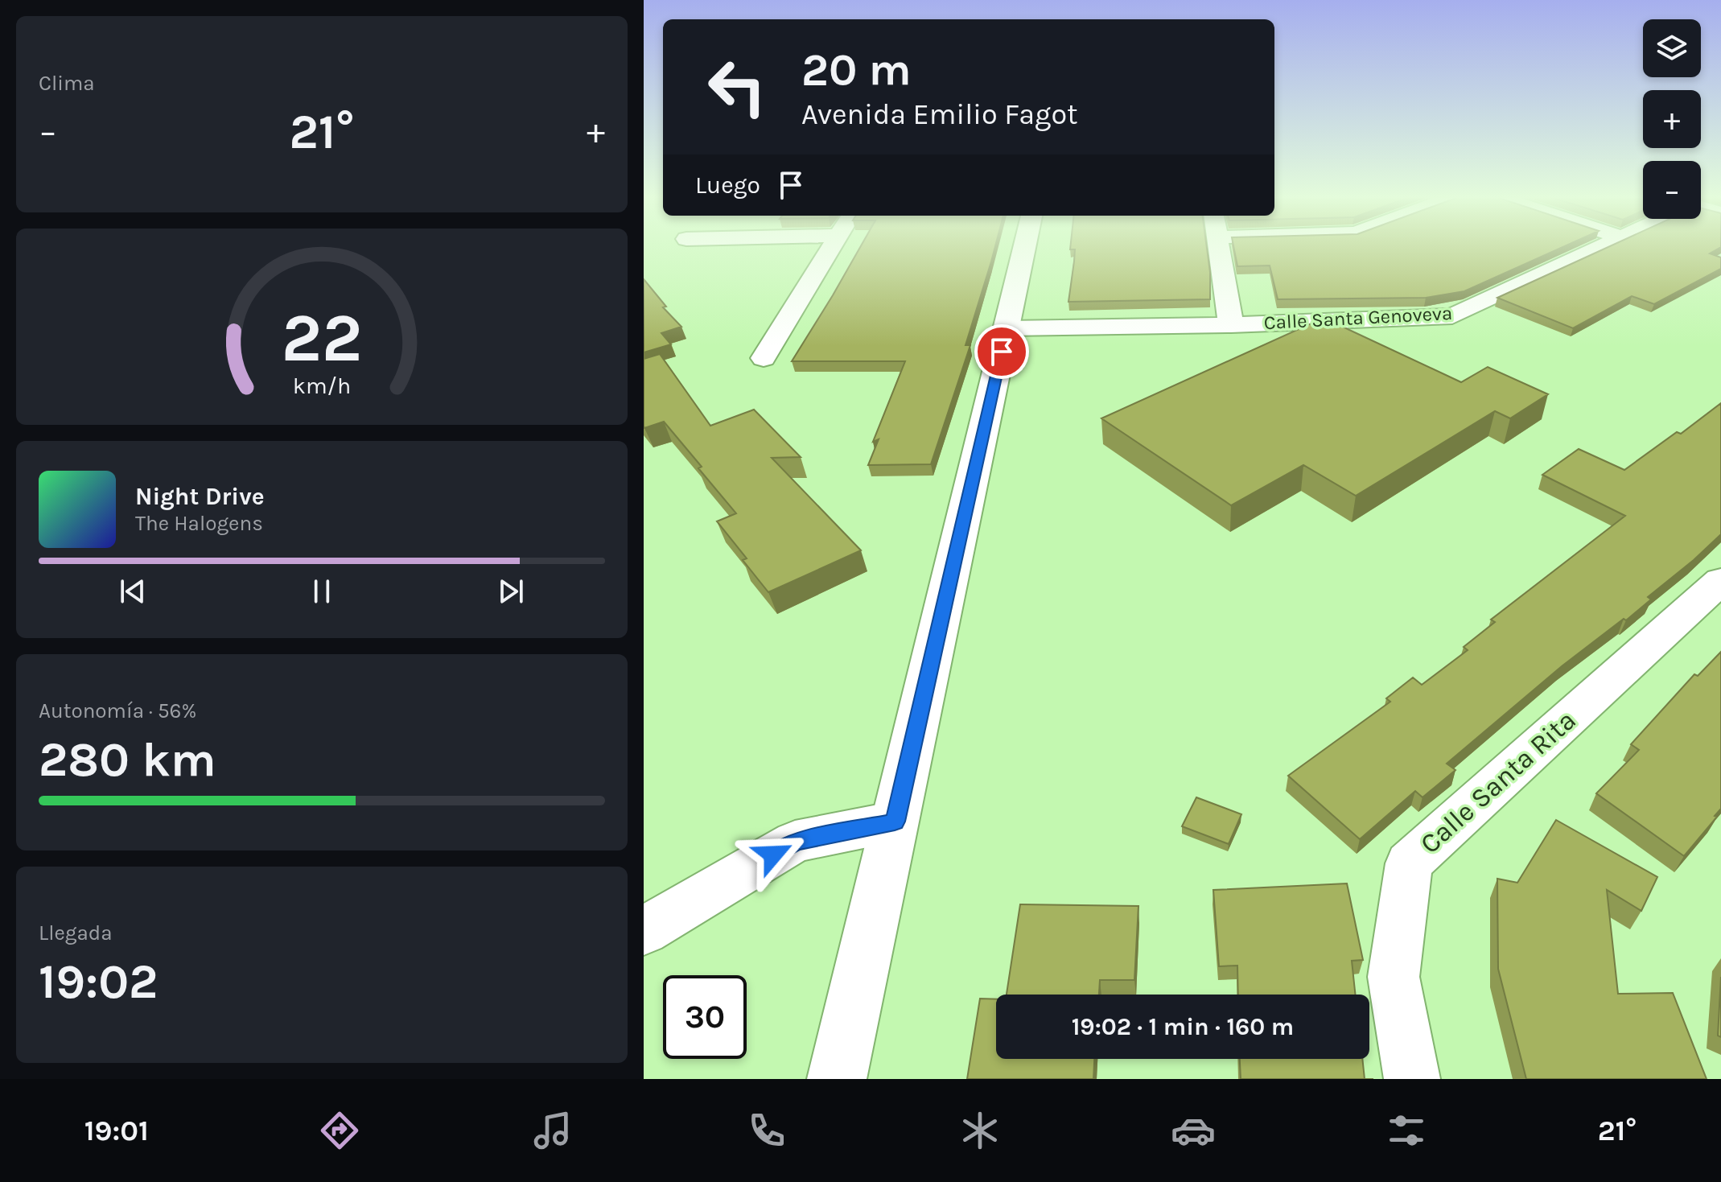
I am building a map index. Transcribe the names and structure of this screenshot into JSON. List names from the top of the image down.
{
  "streets": {
    "street": ["Calle Santa Genoveva", "Calle Santa Rita"]
  },
  "page": {
    "tile": [
      "Clima",
      ["Autonomía · 56%", "280 km"],
      ["Llegada", "19:02"]
    ],
    "map_buttons": ["+", "−"],
    "turn": ["20 m", "Avenida Emilio Fagot"],
    "heat": ["−", "21°", "+"],
    "then": "Luego",
    "song": ["Night Drive", "The Halogens"],
    "limit": "30",
    "trip": "19:02 · 1 min · 160 m",
    "tabs": ["19:01", "21°"],
    "gauge": ["22", "km/h"]
  }
}
